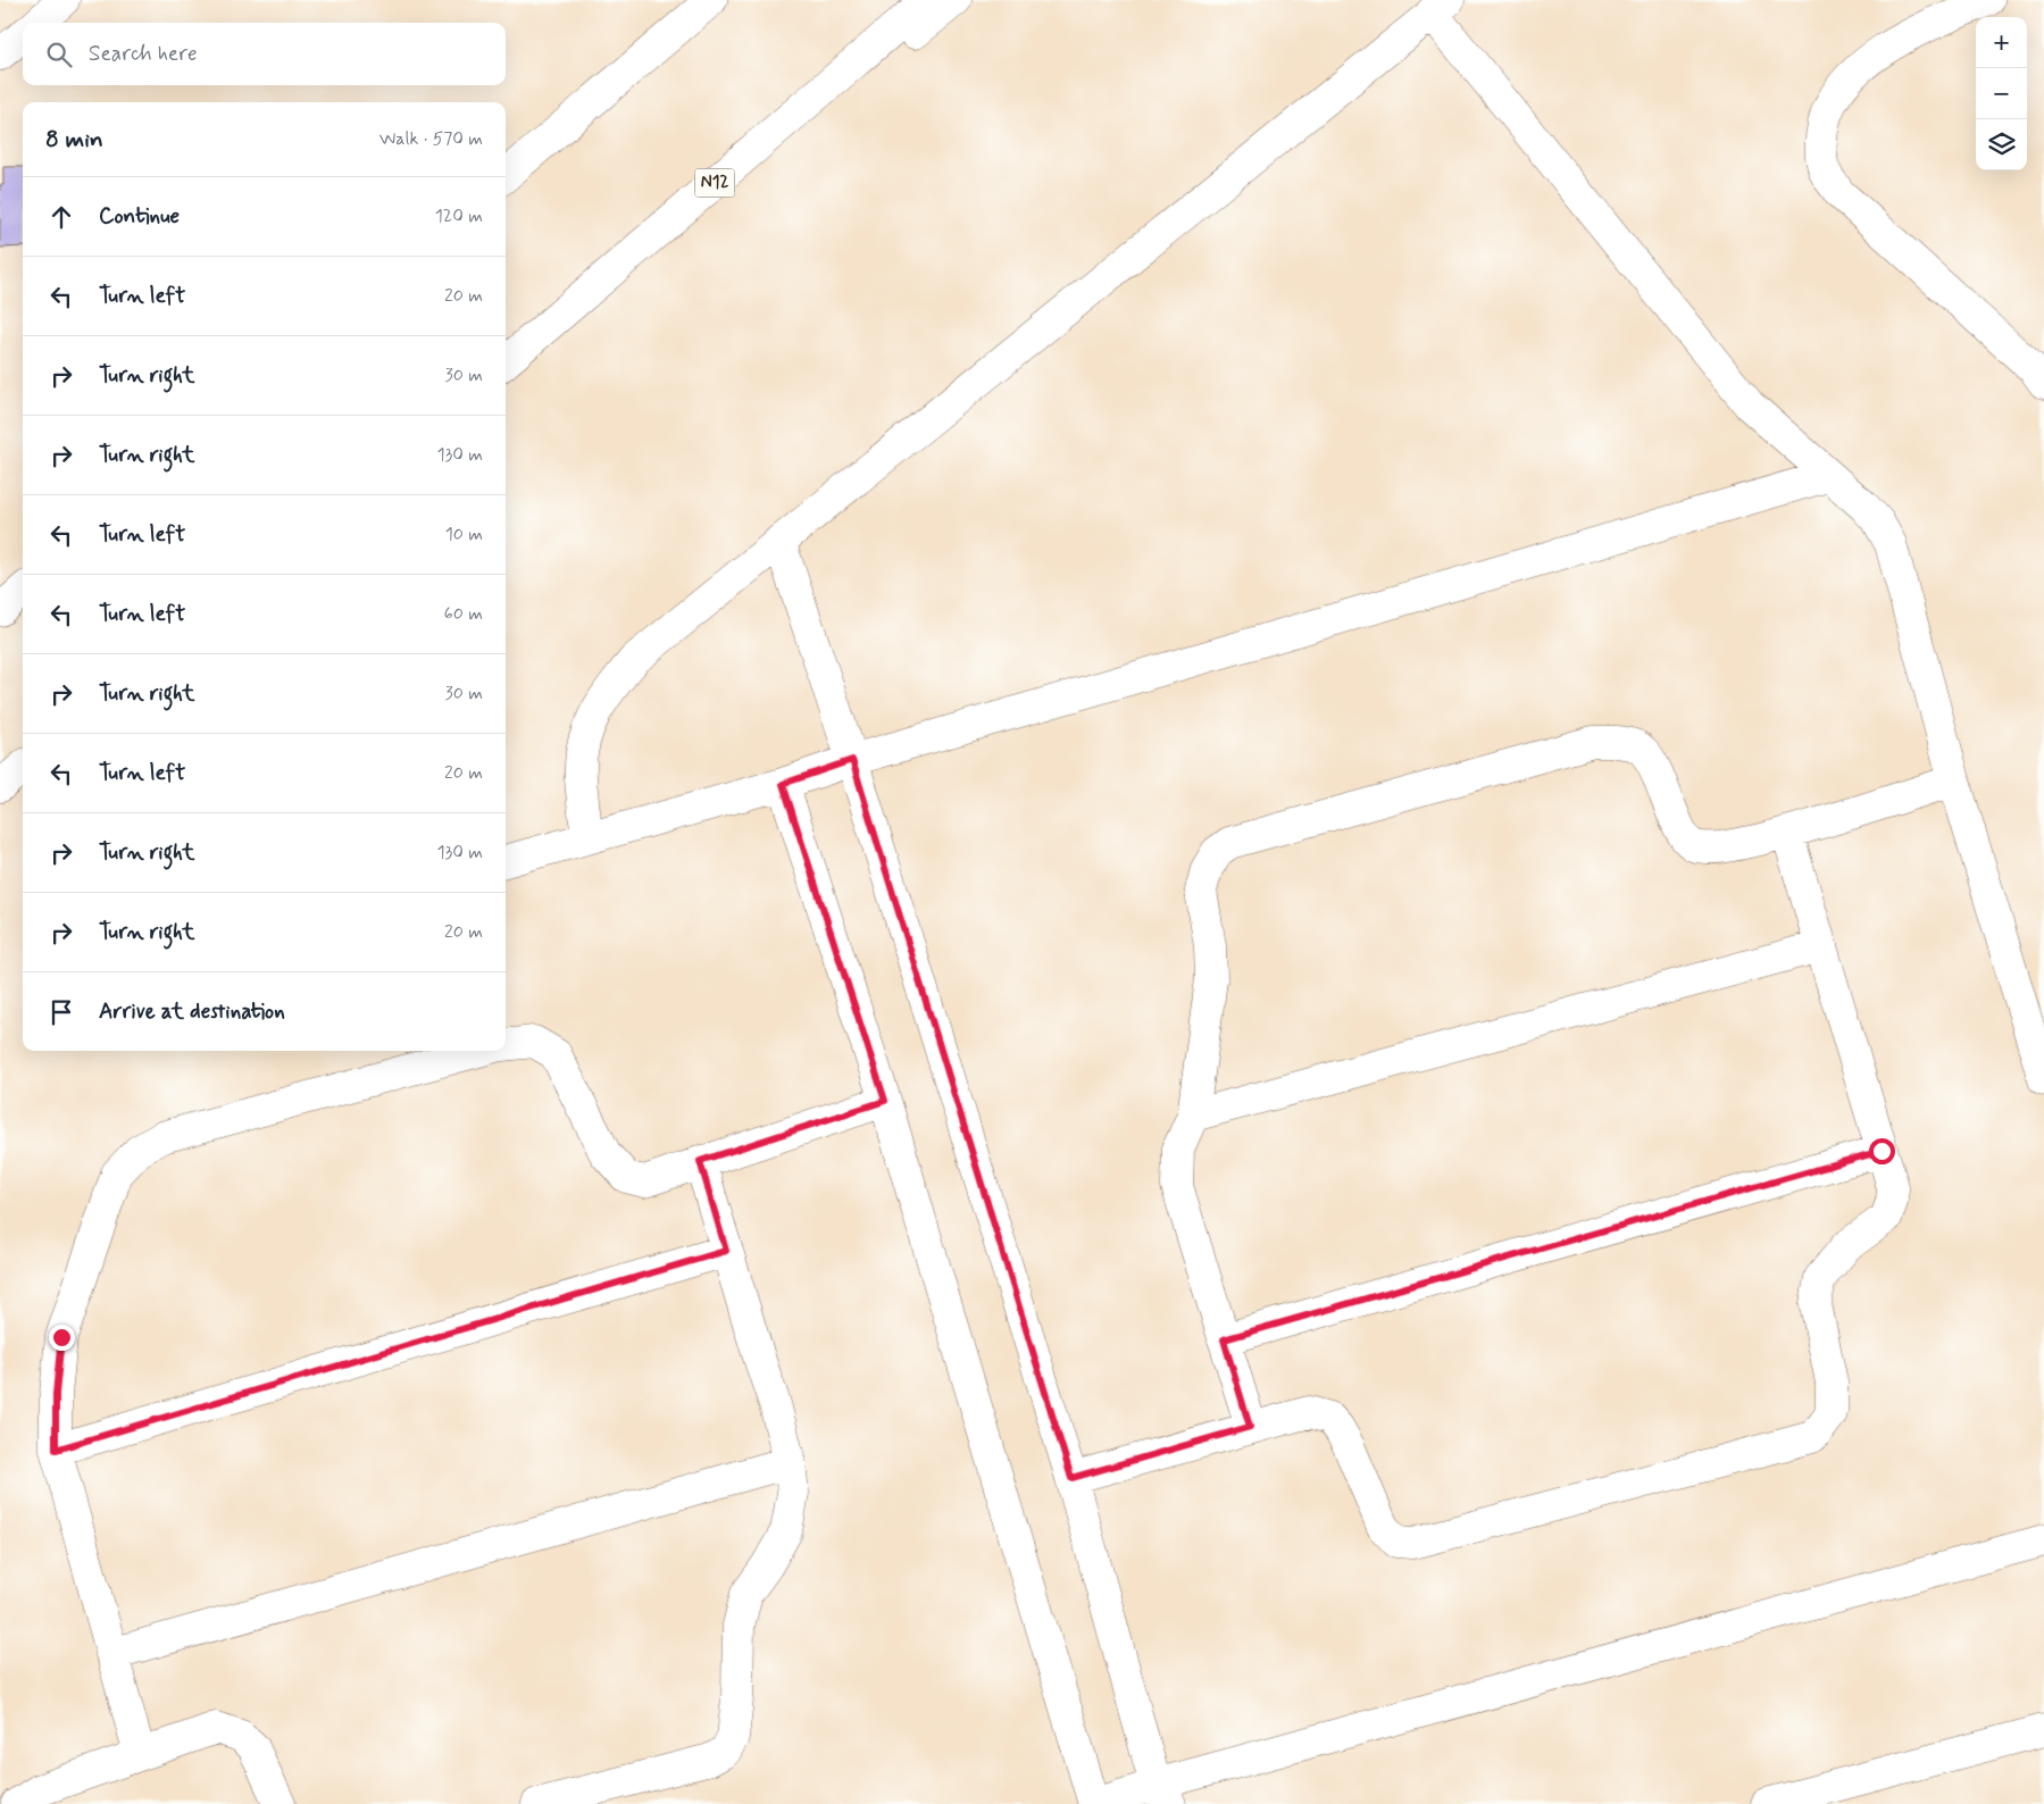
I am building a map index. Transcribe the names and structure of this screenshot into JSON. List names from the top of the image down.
{
  "streets": {
    "main road": ["N12"]
  },
  "page": {
    "map_buttons": ["+", "−"],
    "search": "Search here",
    "heading": ["8 min", "Walk · 570 m"],
    "list": [
      ["Continue", "120 m"],
      ["Turn left", "20 m"],
      ["Turn right", "30 m"],
      ["Turn right", "130 m"],
      ["Turn left", "10 m"],
      ["Turn left", "60 m"],
      ["Turn right", "30 m"],
      ["Turn left", "20 m"],
      ["Turn right", "130 m"],
      ["Turn right", "20 m"],
      "Arrive at destination"
    ]
  }
}
